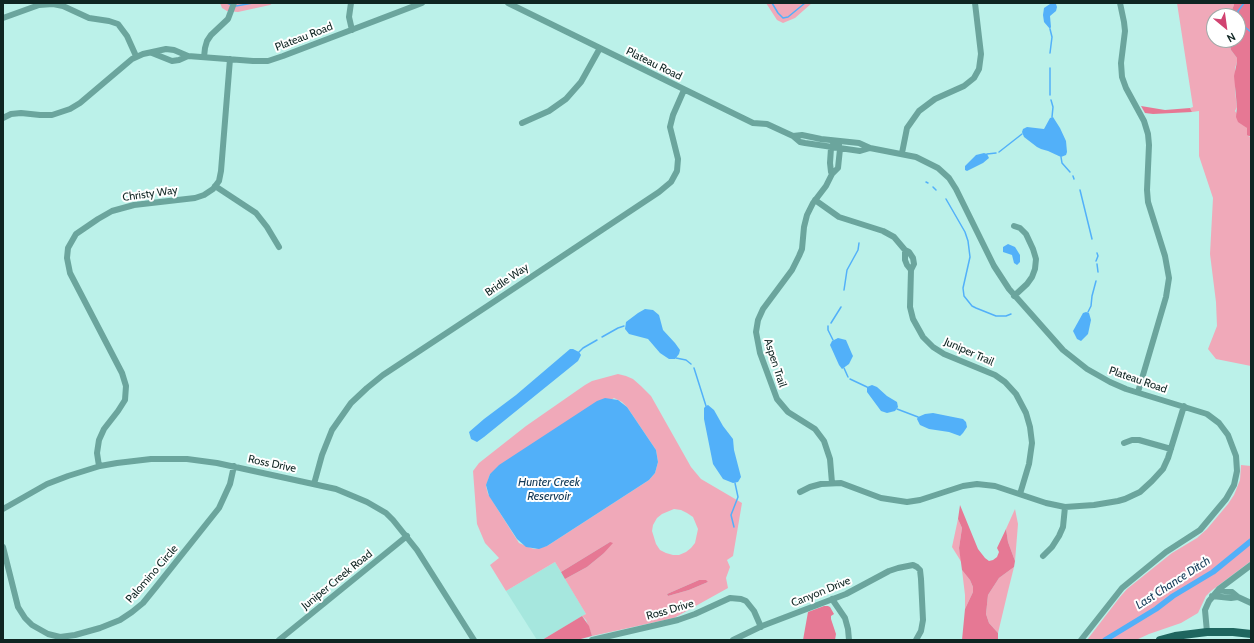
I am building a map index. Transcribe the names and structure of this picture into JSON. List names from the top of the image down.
{
  "streets": {
    "street": [
      "Plateau Road",
      "Christy Way",
      "Bridle Way",
      "Juniper Trail",
      "Aspen Trail",
      "Ross Drive",
      "Palomino Circle",
      "Juniper Creek Road",
      "Canyon Drive"
    ]
  },
  "crossings": [
    ["Plateau Road", "Bridle Way"],
    ["Plateau Road", "Aspen Trail"],
    ["Christy Way", "Ross Drive"],
    ["Bridle Way", "Ross Drive"],
    ["Juniper Trail", "Aspen Trail"],
    ["Ross Drive", "Palomino Circle"],
    ["Ross Drive", "Juniper Creek Road"],
    ["Ross Drive", "Canyon Drive"]
  ],
  "water": ["Hunter Creek Reservoir", "Last Chance Ditch"],
  "north": "bottom right"
}
